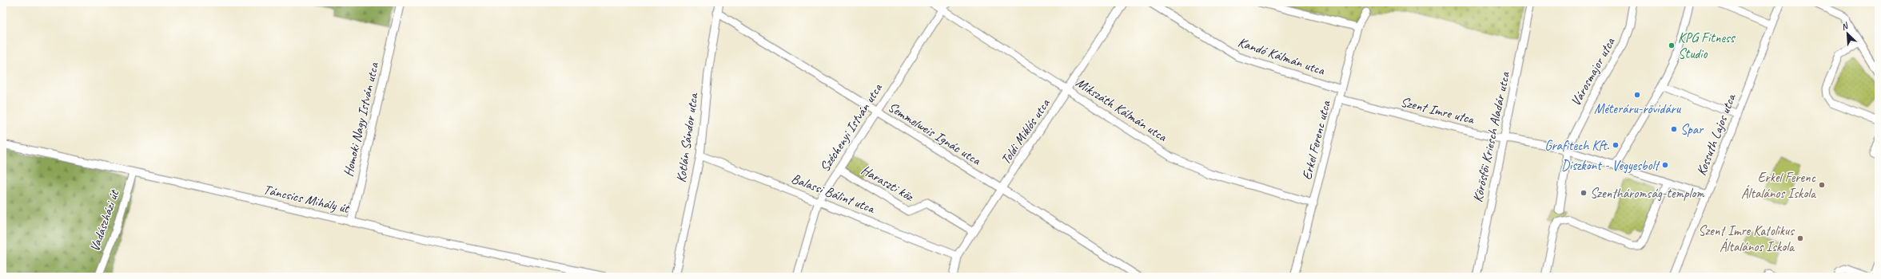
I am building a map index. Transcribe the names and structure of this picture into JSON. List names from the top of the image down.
{
  "streets": {
    "street": [
      "Kandó Kálmán utca",
      "Városmajor utca",
      "Mikszáth Kálmán utca",
      "Szent Imre utca",
      "Homoki Nagy István utca",
      "Széchenyi István utca",
      "Toldi Miklós utca",
      "Semmelweis Ignác utca",
      "Kossuth Lajos utca",
      "Körösfői Kriesch Aladár utca",
      "Kotlán Sándor utca",
      "Erkel Ferenc utca",
      "Haraszti köz",
      "Balassi Bálint utca",
      "Táncsics Mihály út",
      "Vadászházi út"
    ]
  },
  "crossings": [
    ["Kandó Kálmán utca", "Erkel Ferenc utca"],
    ["Városmajor utca", "Szent Imre utca"],
    ["Mikszáth Kálmán utca", "Széchenyi István utca"],
    ["Mikszáth Kálmán utca", "Toldi Miklós utca"],
    ["Mikszáth Kálmán utca", "Erkel Ferenc utca"],
    ["Szent Imre utca", "Kossuth Lajos utca"],
    ["Szent Imre utca", "Körösfői Kriesch Aladár utca"],
    ["Szent Imre utca", "Erkel Ferenc utca"],
    ["Homoki Nagy István utca", "Táncsics Mihály út"],
    ["Széchenyi István utca", "Semmelweis Ignác utca"],
    ["Széchenyi István utca", "Haraszti köz"],
    ["Széchenyi István utca", "Balassi Bálint utca"],
    ["Toldi Miklós utca", "Semmelweis Ignác utca"],
    ["Toldi Miklós utca", "Haraszti köz"],
    ["Toldi Miklós utca", "Balassi Bálint utca"],
    ["Semmelweis Ignác utca", "Kotlán Sándor utca"],
    ["Kotlán Sándor utca", "Balassi Bálint utca"],
    ["Táncsics Mihály út", "Vadászházi út"]
  ],
  "places": [
    "KPG Fitness Studio",
    "Méteráru-rövidáru",
    "Spar",
    "Grafitech Kft.",
    "Diszkont - Vegyesbolt",
    "Erkel Ferenc Általános Iskola",
    "Szentháromság-templom",
    "Szent Imre Katolikus Általános Iskola"
  ],
  "north": "top left"
}
